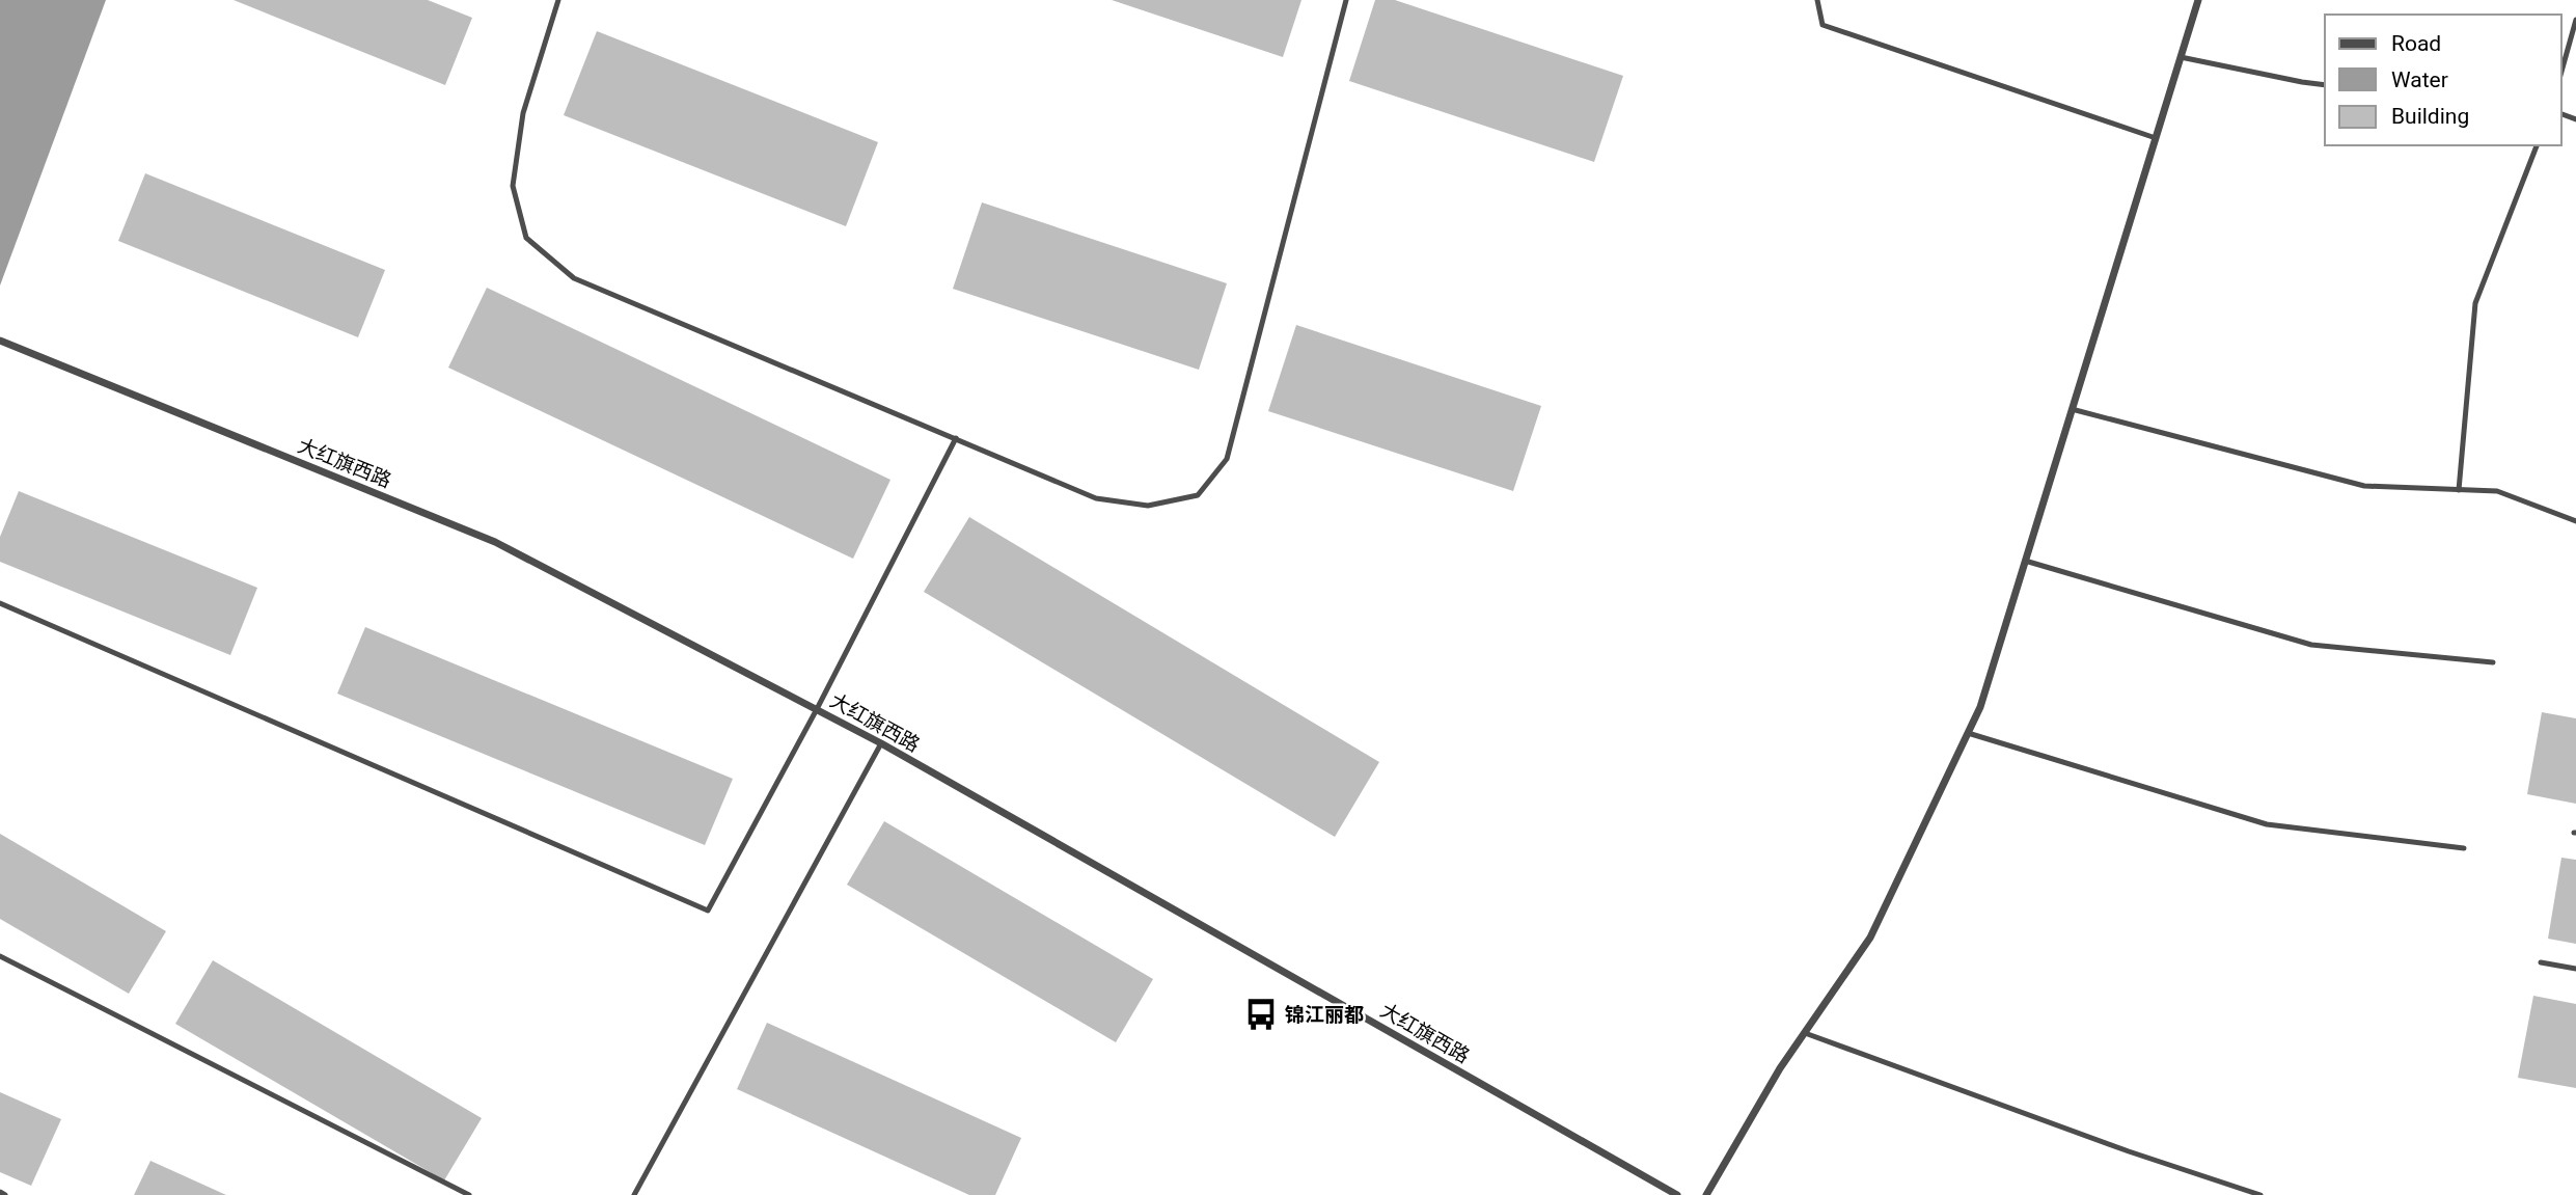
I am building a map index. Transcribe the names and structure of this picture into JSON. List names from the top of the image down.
{
  "streets": {
    "street": ["大红旗西路"]
  },
  "places": {
    "bus stop": ["锦江丽都"]
  },
  "legend": ["Road", "Water", "Building"]
}
